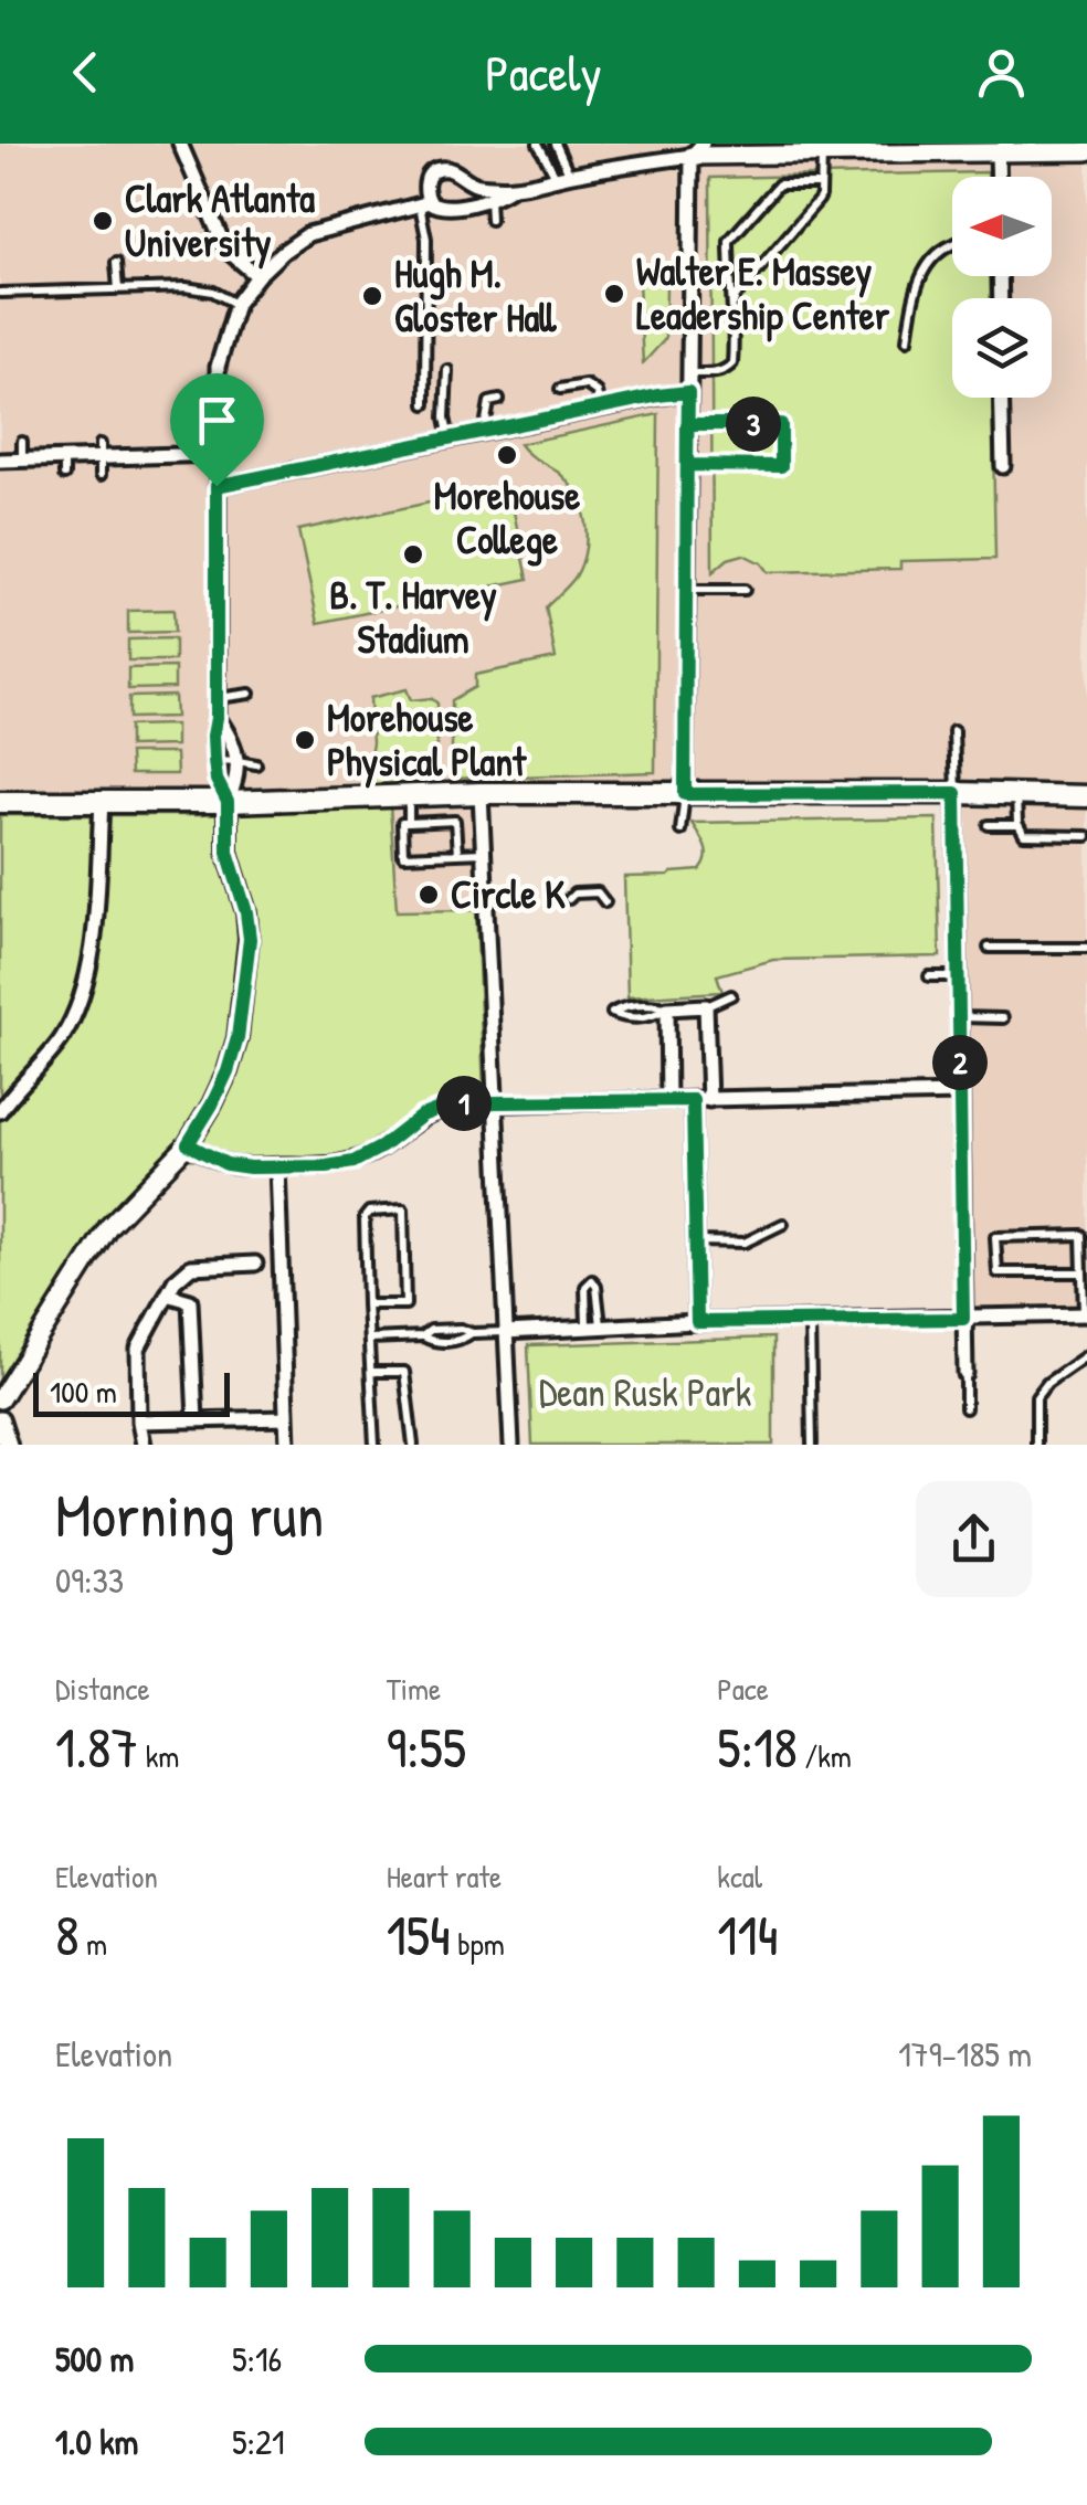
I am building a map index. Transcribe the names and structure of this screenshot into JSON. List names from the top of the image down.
{
  "parks": ["Dean Rusk Park"],
  "places": [
    "Clark Atlanta University",
    "Walter E. Massey Leadership Center",
    "Hugh M. Gloster Hall",
    "Morehouse College",
    "B. T. Harvey Stadium",
    "Morehouse Physical Plant",
    "Circle K"
  ],
  "scale_bar": "100 m",
  "north": "left",
  "page": {
    "header": "Pacely",
    "pins": ["3", "2", "1"],
    "scale": "100 m",
    "heading": ["Morning run", "09:33"],
    "stats": [
      ["Distance", "1.87 km"],
      ["Time", "9:55"],
      ["Pace", "5:18 /km"],
      ["Elevation", "8 m"],
      ["Heart rate", "154 bpm"],
      ["kcal", "114"]
    ],
    "chart": ["Elevation", "179–185 m"],
    "list": [
      {
        "name": "500 m",
        "note": "5:16"
      },
      {
        "name": "1.0 km",
        "note": "5:21"
      }
    ]
  }
}
